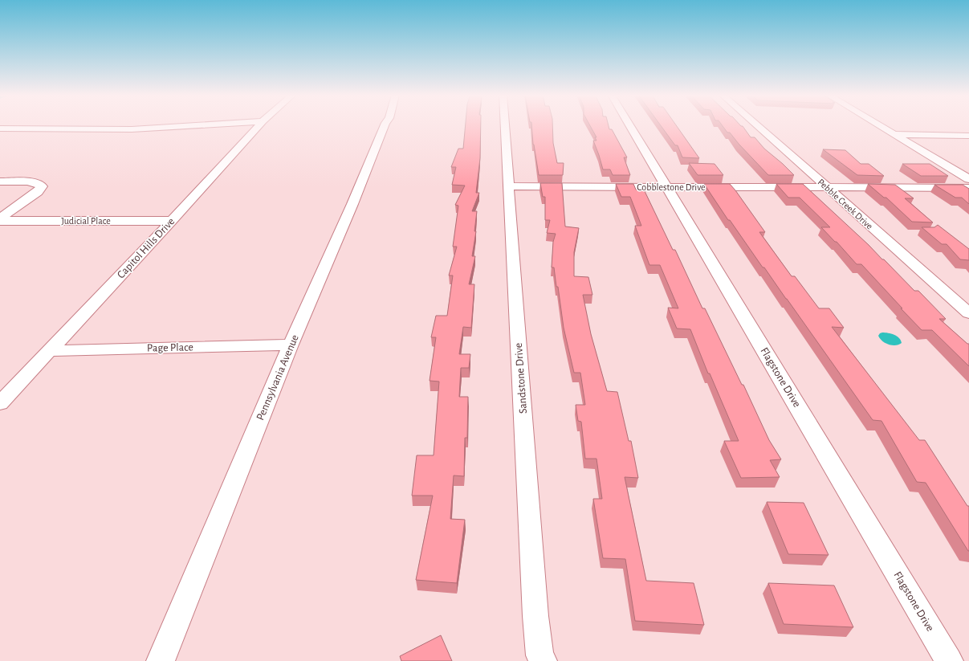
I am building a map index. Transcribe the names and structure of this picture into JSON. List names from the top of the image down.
{
  "streets": {
    "street": [
      "Cobblestone Drive",
      "Pebble Creek Drive",
      "Judicial Place",
      "Capitol Hills Drive",
      "Page Place",
      "Pennsylvania Avenue",
      "Flagstone Drive",
      "Sandstone Drive"
    ]
  },
  "crossings": [
    ["Cobblestone Drive", "Pebble Creek Drive"],
    ["Cobblestone Drive", "Flagstone Drive"],
    ["Cobblestone Drive", "Sandstone Drive"],
    ["Judicial Place", "Capitol Hills Drive"],
    ["Capitol Hills Drive", "Page Place"],
    ["Page Place", "Pennsylvania Avenue"]
  ]
}
